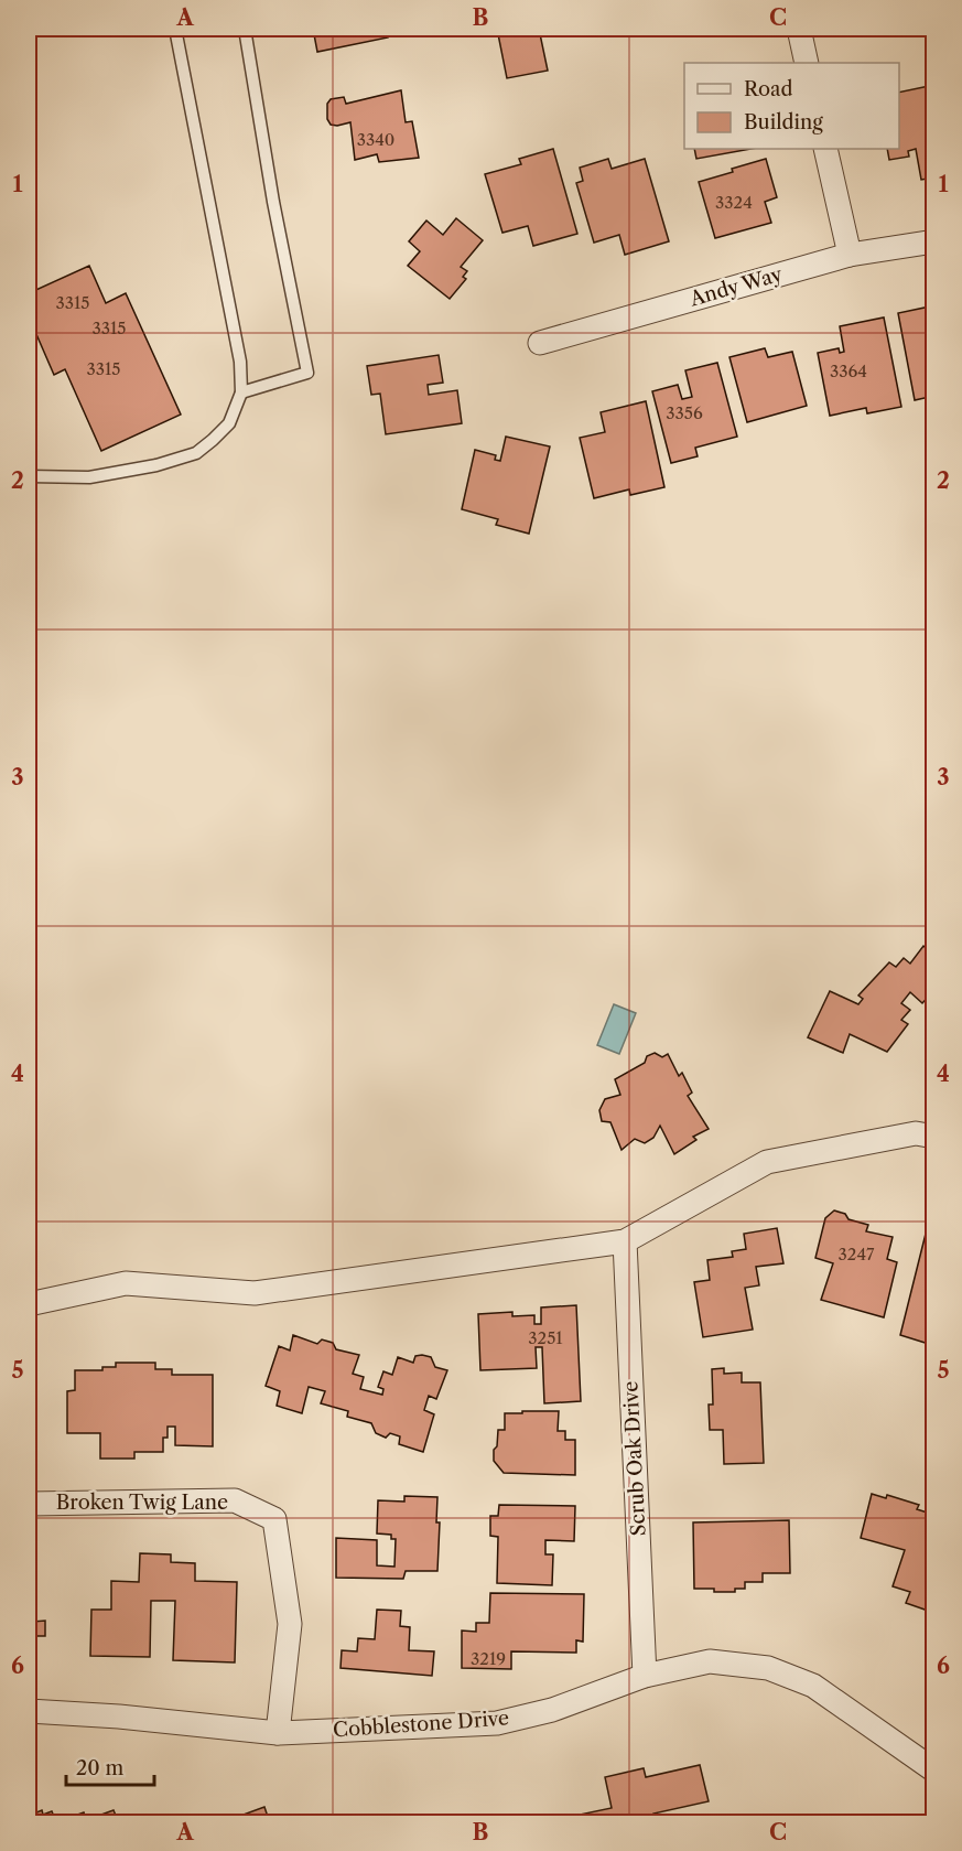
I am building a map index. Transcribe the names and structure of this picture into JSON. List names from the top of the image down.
{
  "streets": {
    "street": [
      "Andy Way",
      "Scrub Oak Drive",
      "Broken Twig Lane",
      "Cobblestone Drive"
    ]
  },
  "crossings": [
    ["Scrub Oak Drive", "Cobblestone Drive"],
    ["Broken Twig Lane", "Cobblestone Drive"]
  ],
  "house_numbers": [
    "3340",
    "3324",
    "3315",
    "3315",
    "3315",
    "3364",
    "3356",
    "3247",
    "3251",
    "3219"
  ],
  "legend": ["Road", "Building"],
  "scale_bar": "20 m",
  "grid": {
    "columns": ["A", "B", "C"],
    "rows": [
      "1",
      "2",
      "3",
      "4",
      "5",
      "6"
    ]
  }
}
